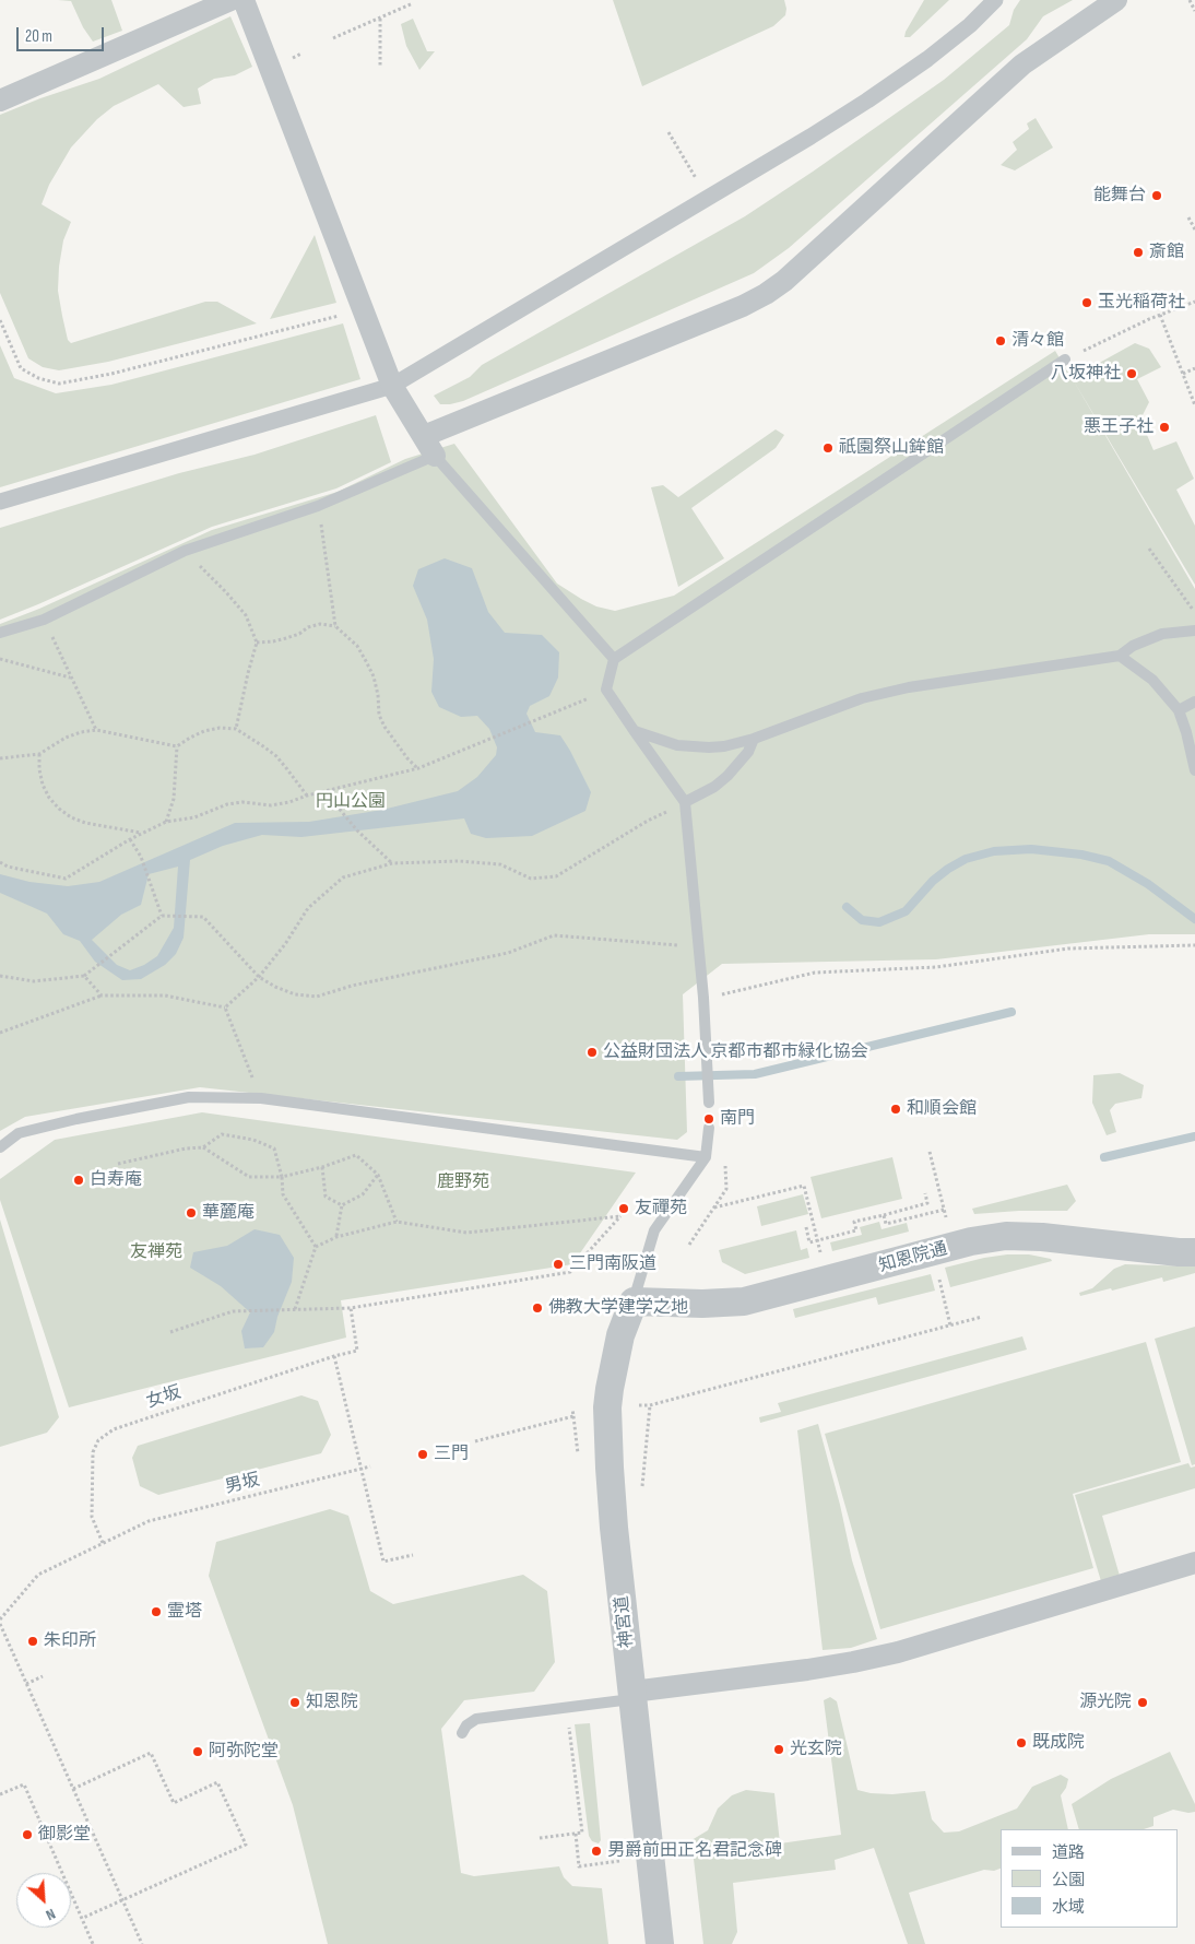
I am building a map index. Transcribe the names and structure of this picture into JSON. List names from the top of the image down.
{
  "streets": {
    "street": ["知恩院通", "神宮道"],
    "path": ["女坂", "男坂"]
  },
  "crossings": [
    ["知恩院通", "神宮道"],
    ["女坂", "男坂"]
  ],
  "parks": ["円山公園", "鹿野苑", "友禅苑"],
  "places": [
    "能舞台",
    "斎館",
    "玉光稲荷社",
    "清々館",
    "八坂神社",
    "悪王子社",
    "祇園祭山鉾館",
    "公益財団法人 京都市都市緑化協会",
    "和順会館",
    "南門",
    "白寿庵",
    "友禪苑",
    "華麓庵",
    "三門南阪道",
    "佛教大学建学之地",
    "三門",
    "霊塔",
    "朱印所",
    "知恩院",
    "源光院",
    "既成院",
    "光玄院",
    "阿弥陀堂",
    "御影堂",
    "男爵前田正名君記念碑"
  ],
  "legend": ["道路", "公園", "水域"],
  "scale_bar": "20 m",
  "north": "bottom right"
}
